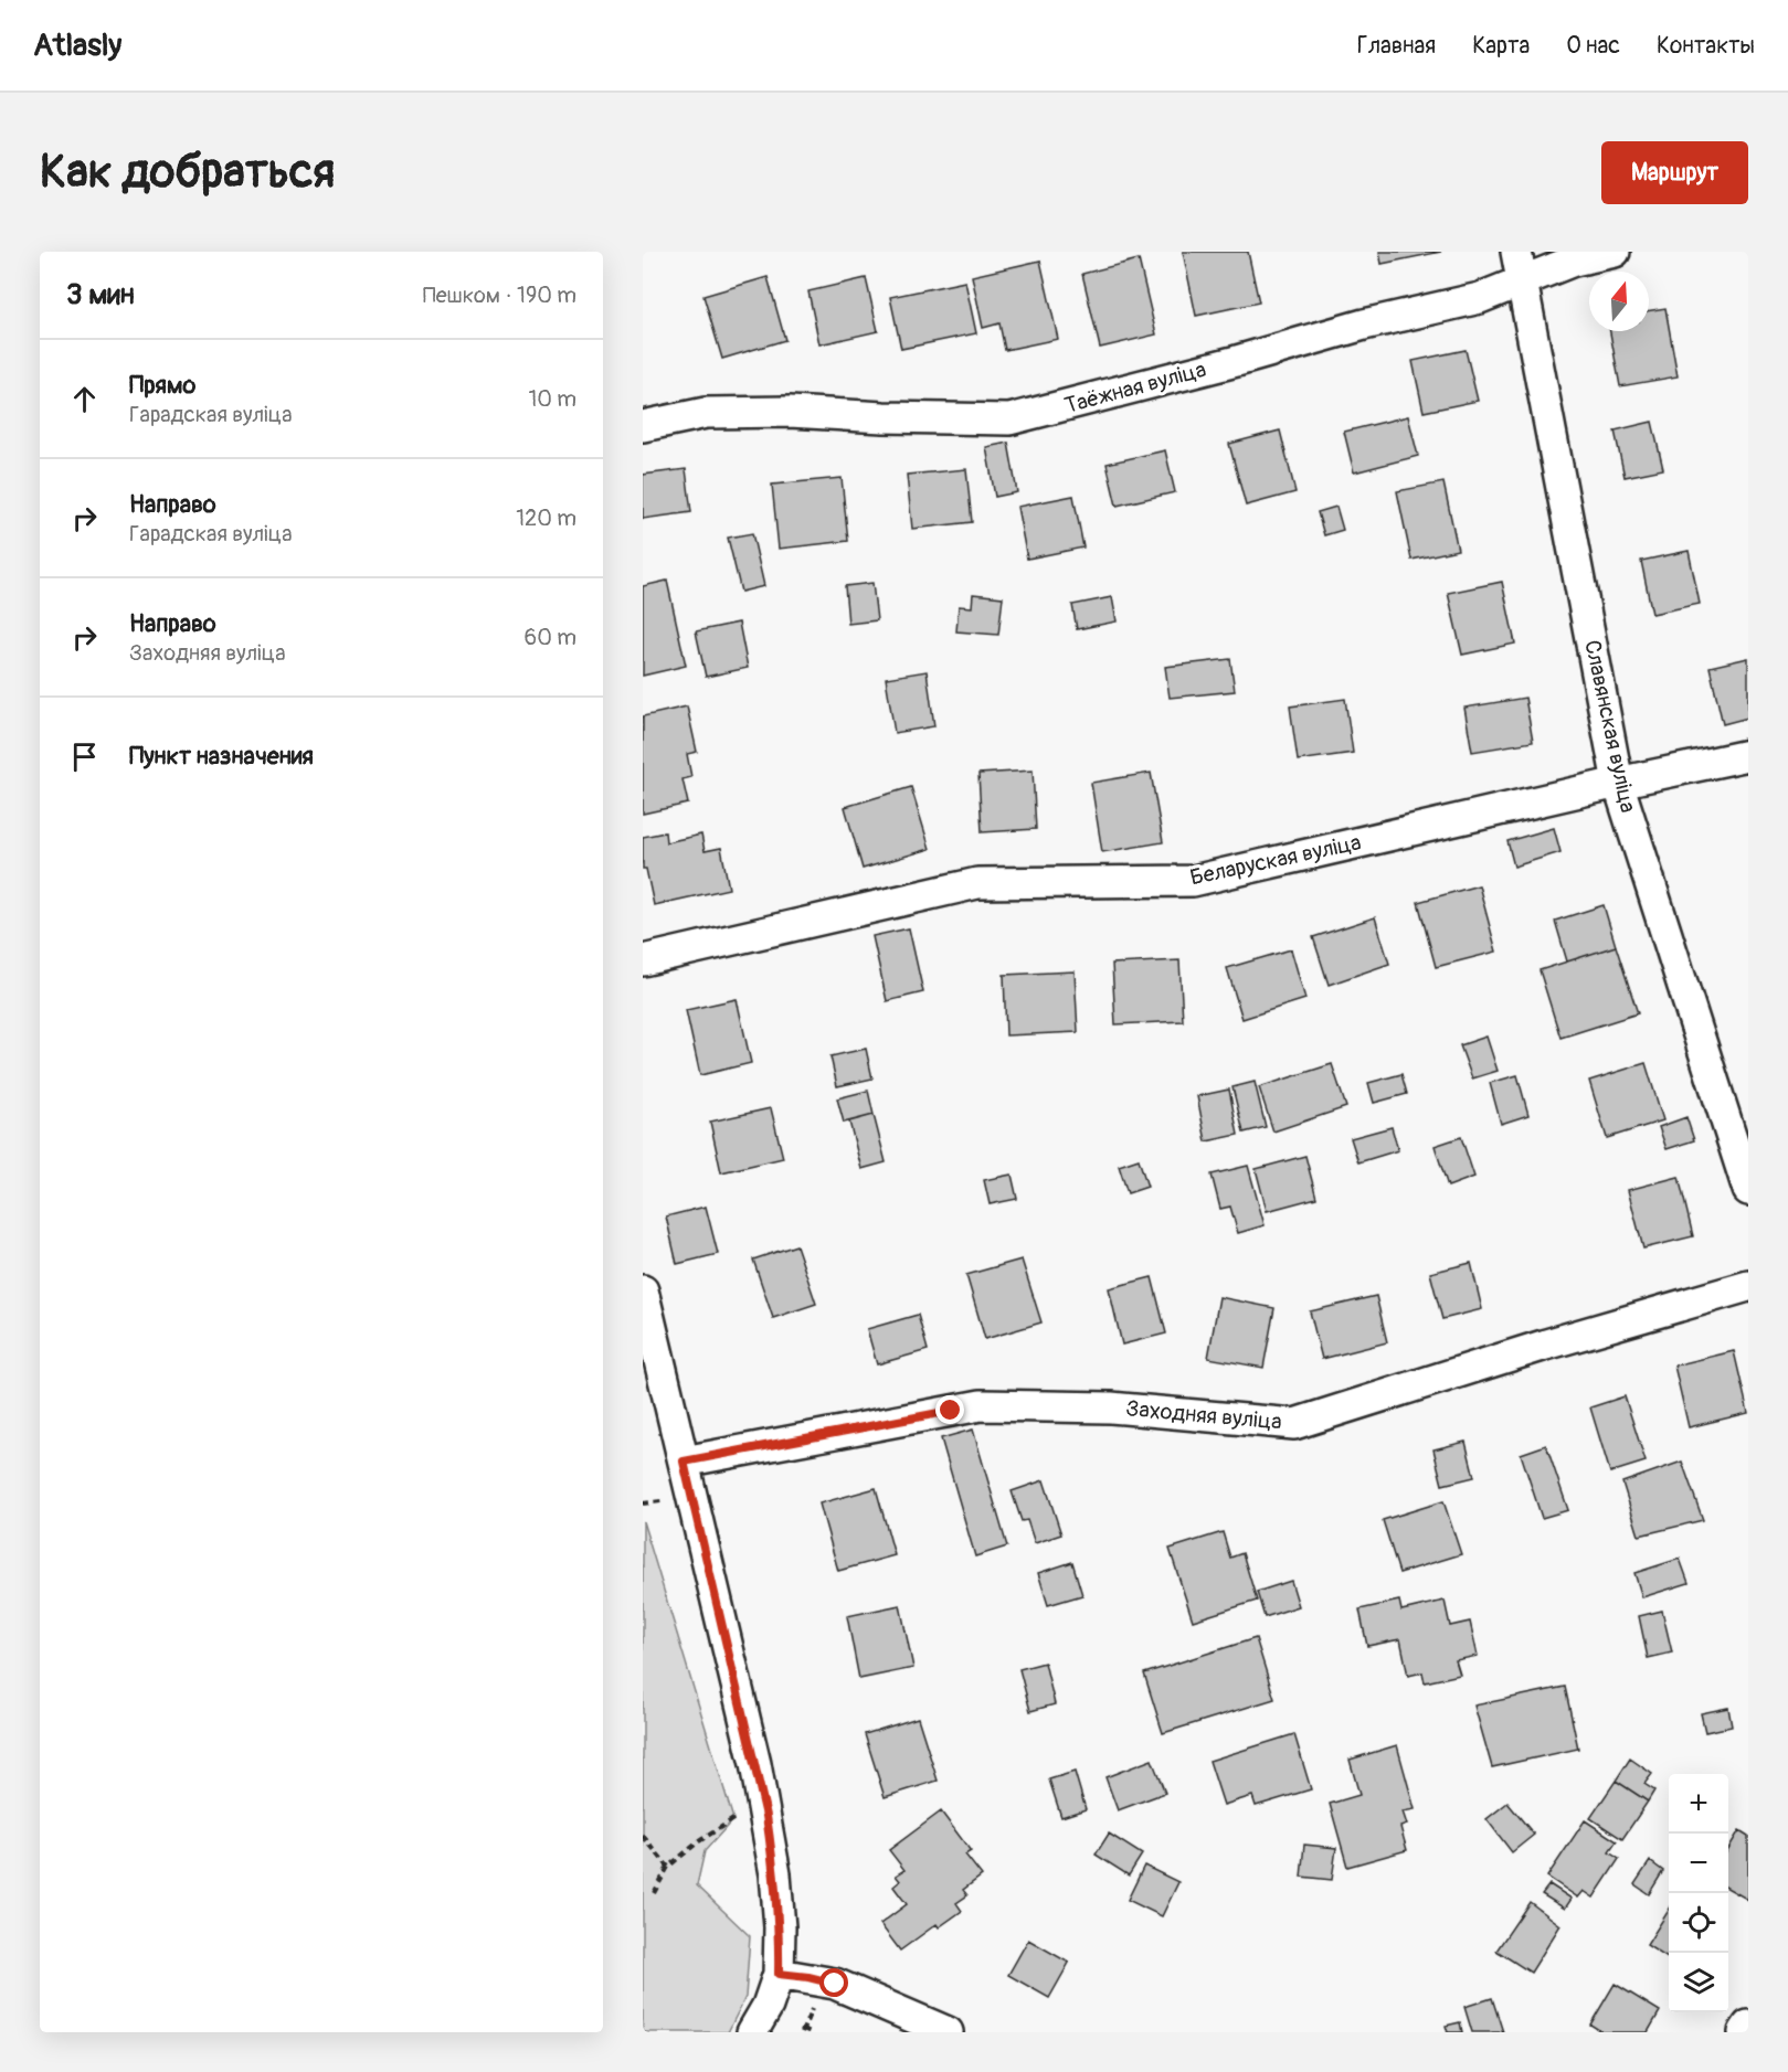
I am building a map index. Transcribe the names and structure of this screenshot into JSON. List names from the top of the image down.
{
  "streets": {
    "street": [
      "Таёжная вуліца",
      "Славянская вуліца",
      "Беларуская вуліца",
      "Заходняя вуліца"
    ]
  },
  "crossings": [
    ["Таёжная вуліца", "Славянская вуліца"],
    ["Славянская вуліца", "Беларуская вуліца"]
  ],
  "north": "top",
  "page": {
    "header": "Atlasly",
    "nav": [
      "Главная",
      "Карта",
      "О нас",
      "Контакты"
    ],
    "buttons": "Маршрут",
    "title": "Как добраться",
    "heading": ["3 мин", "Пешком · 190 m"],
    "list": [
      ["Прямо", "Гарадская вуліца", "10 m"],
      ["Направо", "Гарадская вуліца", "120 m"],
      ["Направо", "Заходняя вуліца", "60 m"],
      "Пункт назначения"
    ],
    "map_buttons": ["+", "−"]
  }
}
